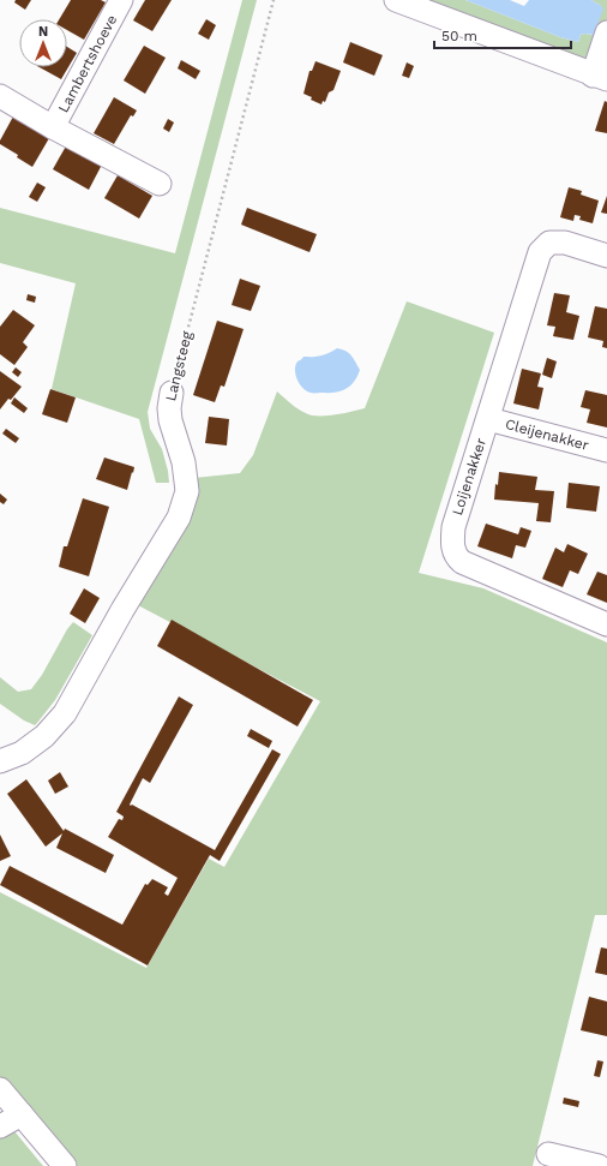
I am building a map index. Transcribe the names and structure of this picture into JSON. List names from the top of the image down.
{
  "streets": {
    "street": [
      "Lambertshoeve",
      "Langsteeg",
      "Cleijenakker",
      "Loijenakker"
    ]
  },
  "crossings": [
    ["Cleijenakker", "Loijenakker"]
  ],
  "scale_bar": "50 m",
  "north": "top"
}
